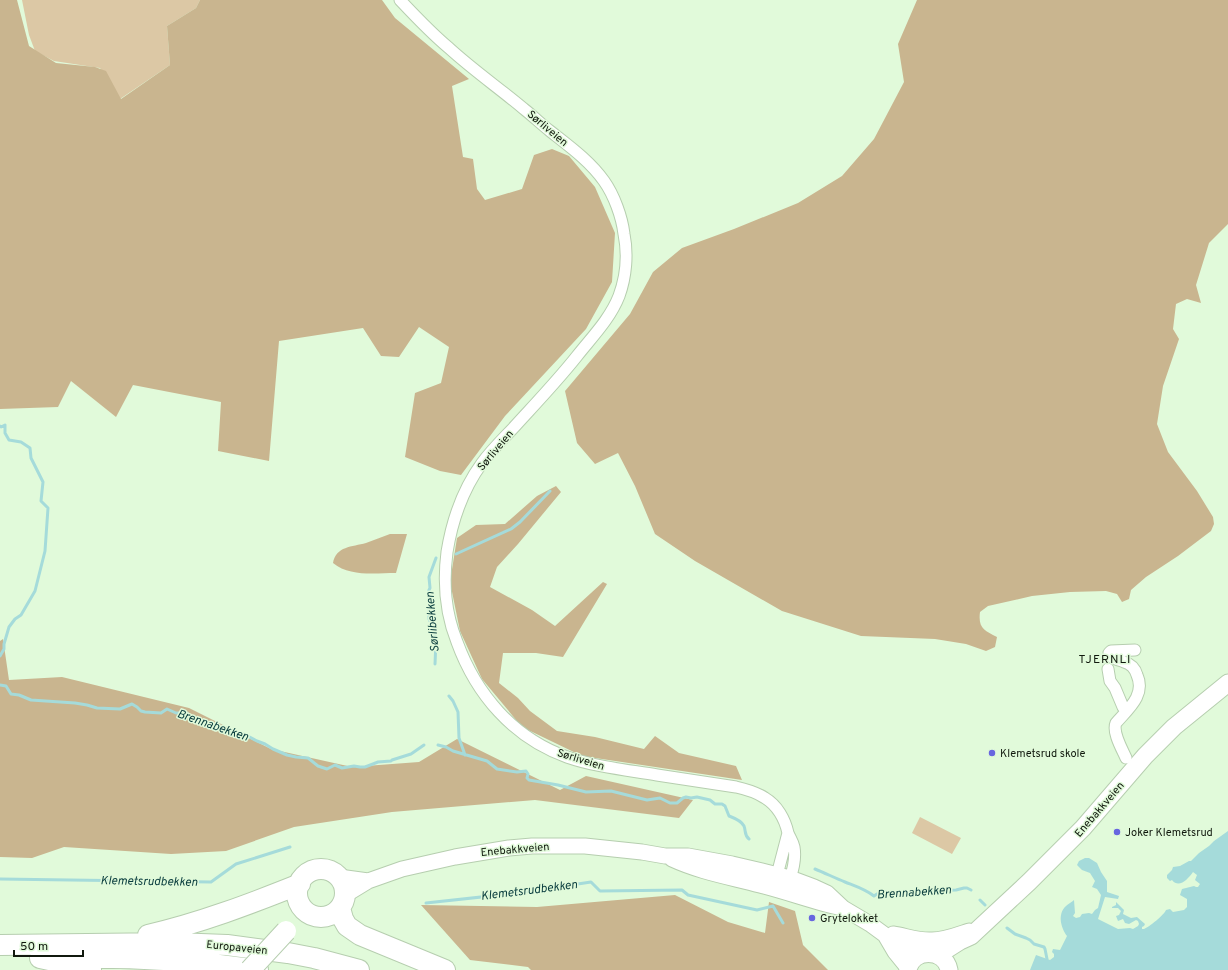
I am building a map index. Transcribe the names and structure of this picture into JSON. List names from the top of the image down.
{
  "streets": {
    "highway": ["Europaveien"],
    "main road": ["Enebakkveien"],
    "street": ["Sørliveien"]
  },
  "crossings": [
    ["Sørliveien", "Enebakkveien"]
  ],
  "districts": ["TJERNLI"],
  "water": ["Sørlibekken", "Brennabekken", "Klemetsrudbekken"],
  "places": ["Klemetsrud skole", "Joker Klemetsrud", "Grytelokket"],
  "scale_bar": "50 m"
}
